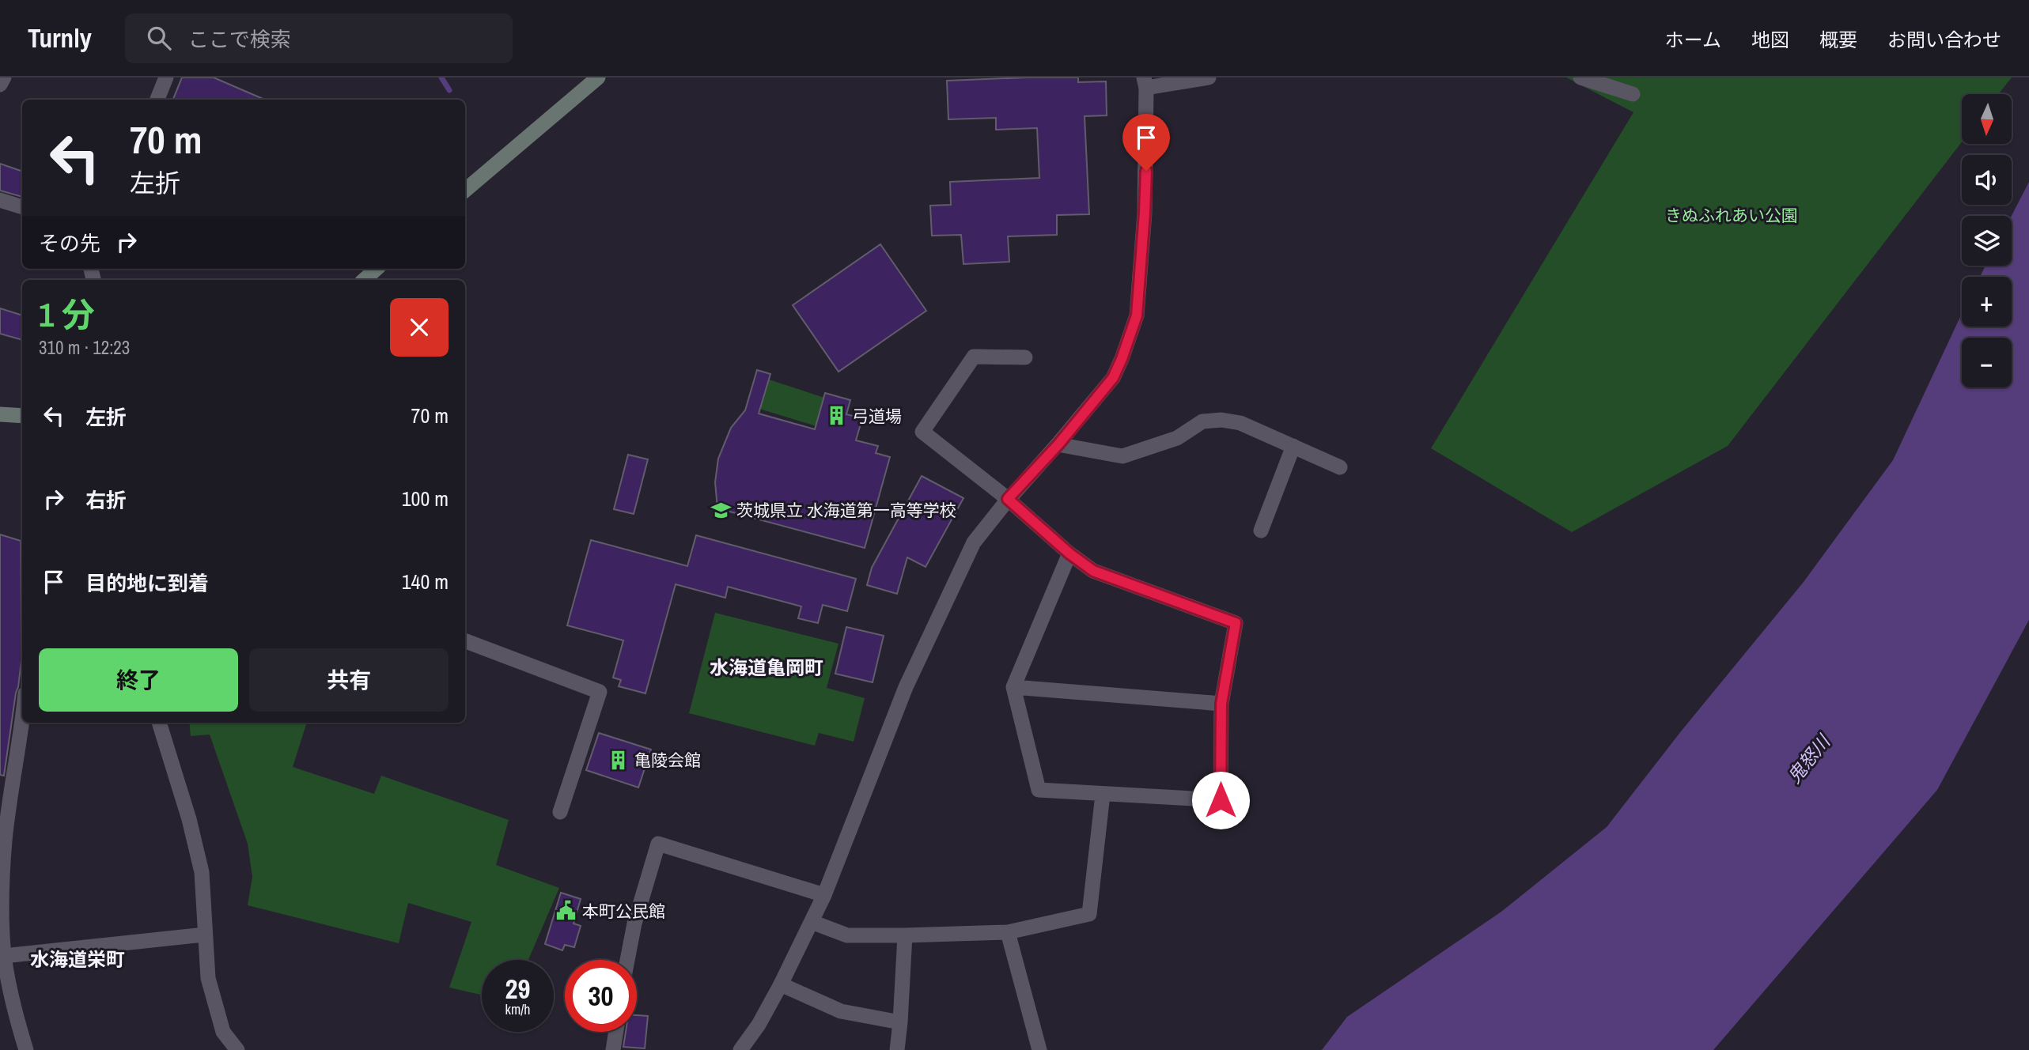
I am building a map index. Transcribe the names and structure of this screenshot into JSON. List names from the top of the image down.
{
  "districts": ["水海道亀岡町", "水海道栄町"],
  "water": ["鬼怒川"],
  "parks": ["きぬふれあい公園"],
  "places": {
    "building": ["弓道場", "亀陵会館"],
    "school or university": ["茨城県立 水海道第一高等学校"],
    "public building": ["本町公民館"]
  },
  "north": "bottom",
  "page": {
    "header": "Turnly",
    "search": "ここで検索",
    "nav": [
      "ホーム",
      "地図",
      "概要",
      "お問い合わせ"
    ],
    "map_buttons": ["+", "−"],
    "turn": ["70 m", "左折"],
    "then": "その先",
    "heading": ["1 分", "310 m · 12:23"],
    "list": [
      {
        "name": "左折",
        "value": "70 m"
      },
      {
        "name": "右折",
        "value": "100 m"
      },
      {
        "name": "目的地に到着",
        "value": "140 m"
      }
    ],
    "buttons": ["終了", "共有"],
    "speed": "29 km/h",
    "limit": "30"
  }
}
